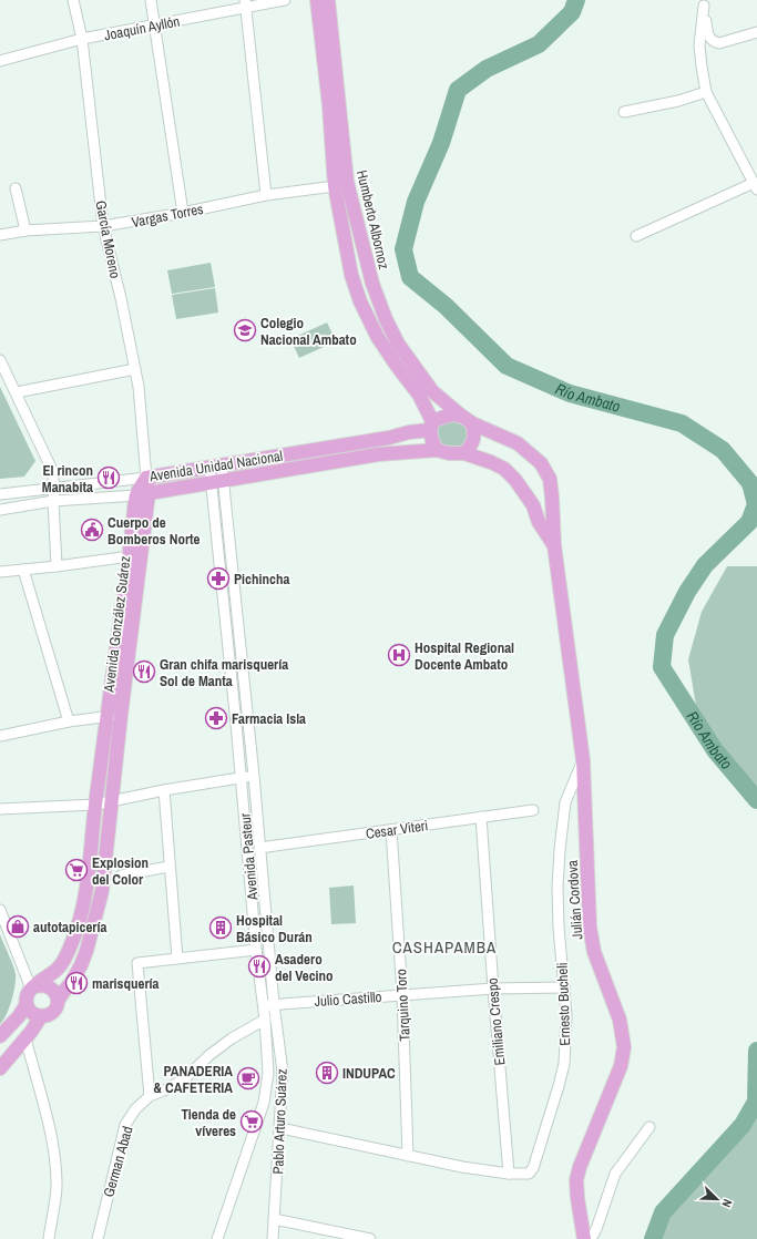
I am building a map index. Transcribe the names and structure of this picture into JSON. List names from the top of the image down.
{
  "streets": {
    "main road": [
      "Humberto Albornoz",
      "Avenida Unidad Nacional",
      "Avenida González Suárez",
      "Julián Cordova"
    ],
    "street": [
      "Joaquín Ayllón",
      "Vargas Torres",
      "García Moreno",
      "Cesar Viteri",
      "Avenida Pasteur",
      "Julio Castillo",
      "Ernesto Bucheli",
      "Tarquino Toro",
      "Emiliano Crespo",
      "Pablo Arturo Suárez",
      "German Abad"
    ]
  },
  "crossings": [
    ["Joaquín Ayllón", "García Moreno"],
    ["Vargas Torres", "Humberto Albornoz"],
    ["Vargas Torres", "García Moreno"],
    ["Humberto Albornoz", "Avenida Unidad Nacional"],
    ["Humberto Albornoz", "Julián Cordova"],
    ["García Moreno", "Avenida Unidad Nacional"],
    ["García Moreno", "Avenida González Suárez"],
    ["Avenida Unidad Nacional", "Avenida González Suárez"],
    ["Avenida Unidad Nacional", "Avenida Pasteur"],
    ["Avenida Unidad Nacional", "Julián Cordova"],
    ["Cesar Viteri", "Avenida Pasteur"],
    ["Cesar Viteri", "Tarquino Toro"],
    ["Cesar Viteri", "Emiliano Crespo"],
    ["Avenida Pasteur", "Julio Castillo"],
    ["Avenida Pasteur", "Pablo Arturo Suárez"],
    ["Avenida Pasteur", "German Abad"],
    ["Julián Cordova", "Ernesto Bucheli"],
    ["Julio Castillo", "Ernesto Bucheli"],
    ["Julio Castillo", "Tarquino Toro"],
    ["Julio Castillo", "Emiliano Crespo"],
    ["Julio Castillo", "Pablo Arturo Suárez"],
    ["Ernesto Bucheli", "Emiliano Crespo"]
  ],
  "districts": ["CASHAPAMBA"],
  "water": ["Río Ambato"],
  "places": {
    "school or university": ["Colegio Nacional Ambato"],
    "restaurant": [
      "El rincon Manabita",
      "Gran chifa marisquería Sol de Manta",
      "Asadero del Vecino",
      "marisquería"
    ],
    "public building": ["Cuerpo de Bomberos Norte"],
    "pharmacy": ["Pichincha", "Farmacia Isla"],
    "hospital": ["Hospital Regional Docente Ambato"],
    "supermarket": ["Explosion del Color", "Tienda de víveres"],
    "shop": ["autotapicería"],
    "building": ["Hospital Básico Durán", "INDUPAC"],
    "cafe": ["PANADERIA & CAFETERIA"]
  },
  "north": "bottom right"
}
